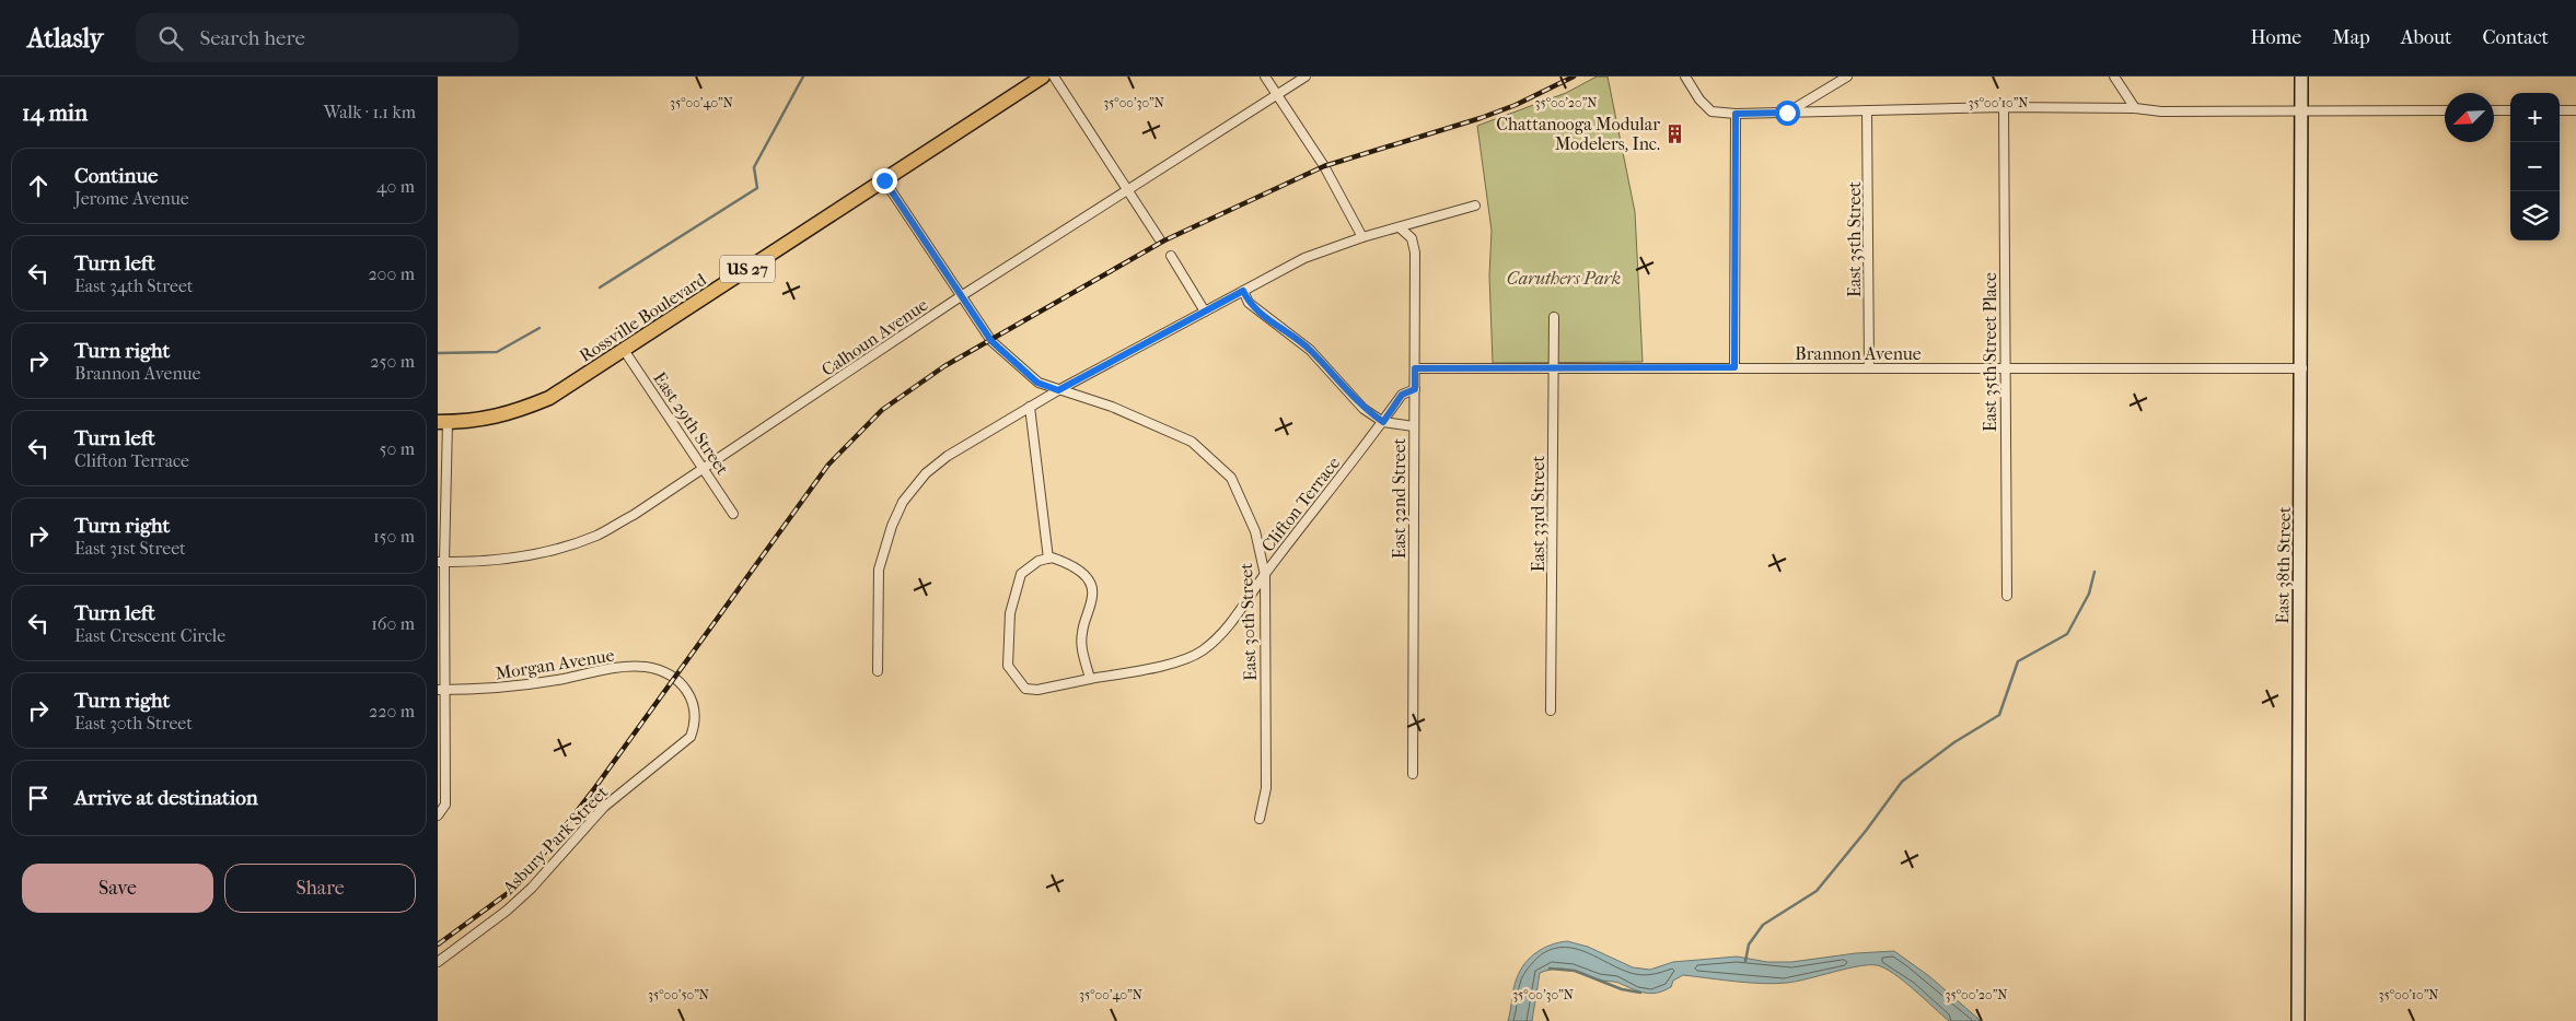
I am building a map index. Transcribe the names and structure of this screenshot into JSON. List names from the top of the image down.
{
  "streets": {
    "highway": ["US 27", "Rossville Boulevard"],
    "main road": ["East 38th Street"],
    "street": [
      "East 35th Street",
      "Calhoun Avenue",
      "East 35th Street Place",
      "Brannon Avenue",
      "East 29th Street",
      "East 32nd Street",
      "Clifton Terrace",
      "East 33rd Street",
      "East 30th Street",
      "Morgan Avenue",
      "Asbury Park Street"
    ]
  },
  "crossings": [
    ["East 35th Street", "Brannon Avenue"],
    ["Rossville Boulevard", "East 29th Street"],
    ["Rossville Boulevard", "East 30th Street"],
    ["Calhoun Avenue", "East 29th Street"],
    ["Calhoun Avenue", "East 30th Street"],
    ["East 35th Street Place", "Brannon Avenue"],
    ["Brannon Avenue", "East 32nd Street"],
    ["Brannon Avenue", "East 33rd Street"],
    ["Brannon Avenue", "East 38th Street"],
    ["East 32nd Street", "Clifton Terrace"],
    ["Clifton Terrace", "East 30th Street"],
    ["Morgan Avenue", "Asbury Park Street"]
  ],
  "parks": ["Caruthers Park"],
  "places": {
    "building": ["Chattanooga Modular Modelers, Inc."]
  },
  "north": "bottom left",
  "page": {
    "header": "Atlasly",
    "search": "Search here",
    "nav": [
      "Home",
      "Map",
      "About",
      "Contact"
    ],
    "heading": ["14 min", "Walk · 1.1 km"],
    "map_buttons": ["+", "−"],
    "list": [
      ["Continue", "Jerome Avenue", "40 m"],
      ["Turn left", "East 34th Street", "200 m"],
      ["Turn right", "Brannon Avenue", "250 m"],
      ["Turn left", "Clifton Terrace", "50 m"],
      ["Turn right", "East 31st Street", "150 m"],
      ["Turn left", "East Crescent Circle", "160 m"],
      ["Turn right", "East 30th Street", "220 m"],
      "Arrive at destination"
    ],
    "buttons": ["Save", "Share"]
  },
  "coordinates": [
    "35°00'40\"N",
    "35°00'30\"N",
    "35°00'20\"N",
    "35°00'10\"N",
    "35°00'50\"N"
  ]
}
